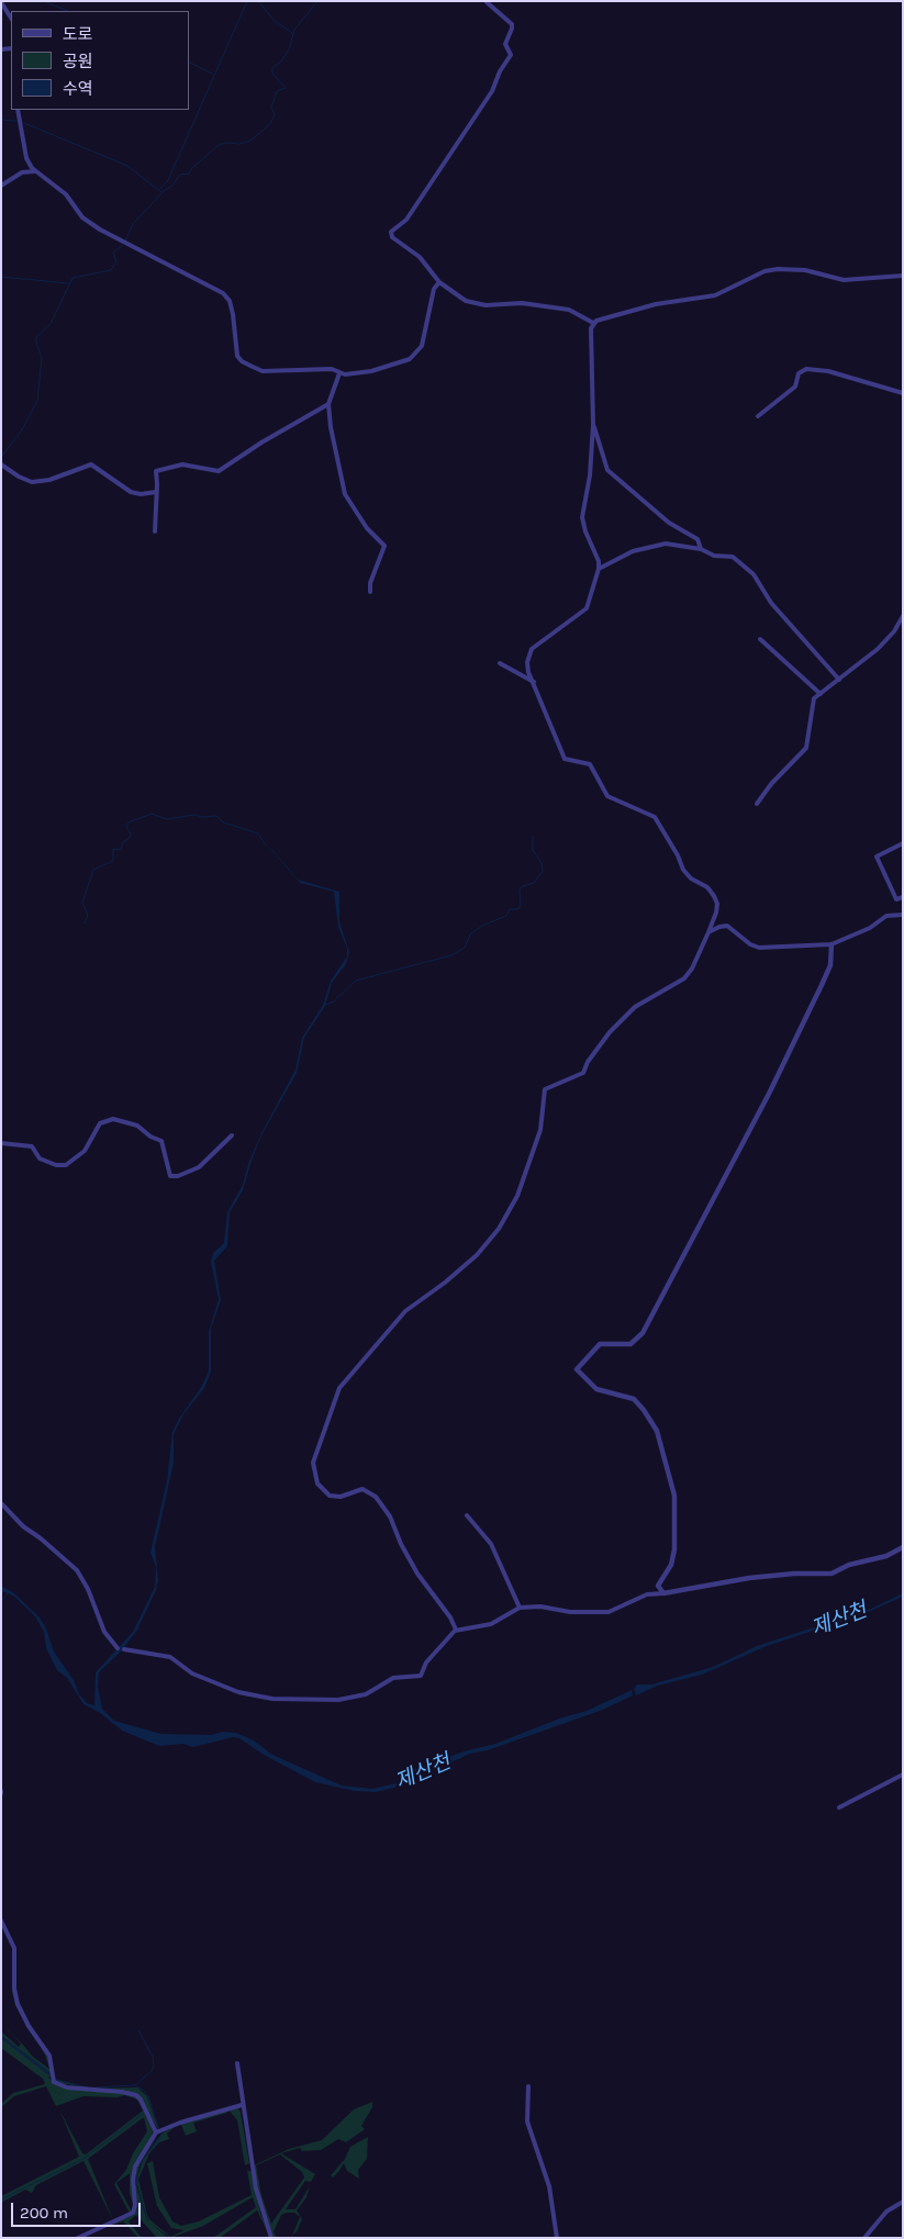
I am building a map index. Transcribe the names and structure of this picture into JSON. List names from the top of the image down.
{
  "water": ["제산천"],
  "legend": ["도로", "공원", "수역"],
  "scale_bar": "200 m"
}
